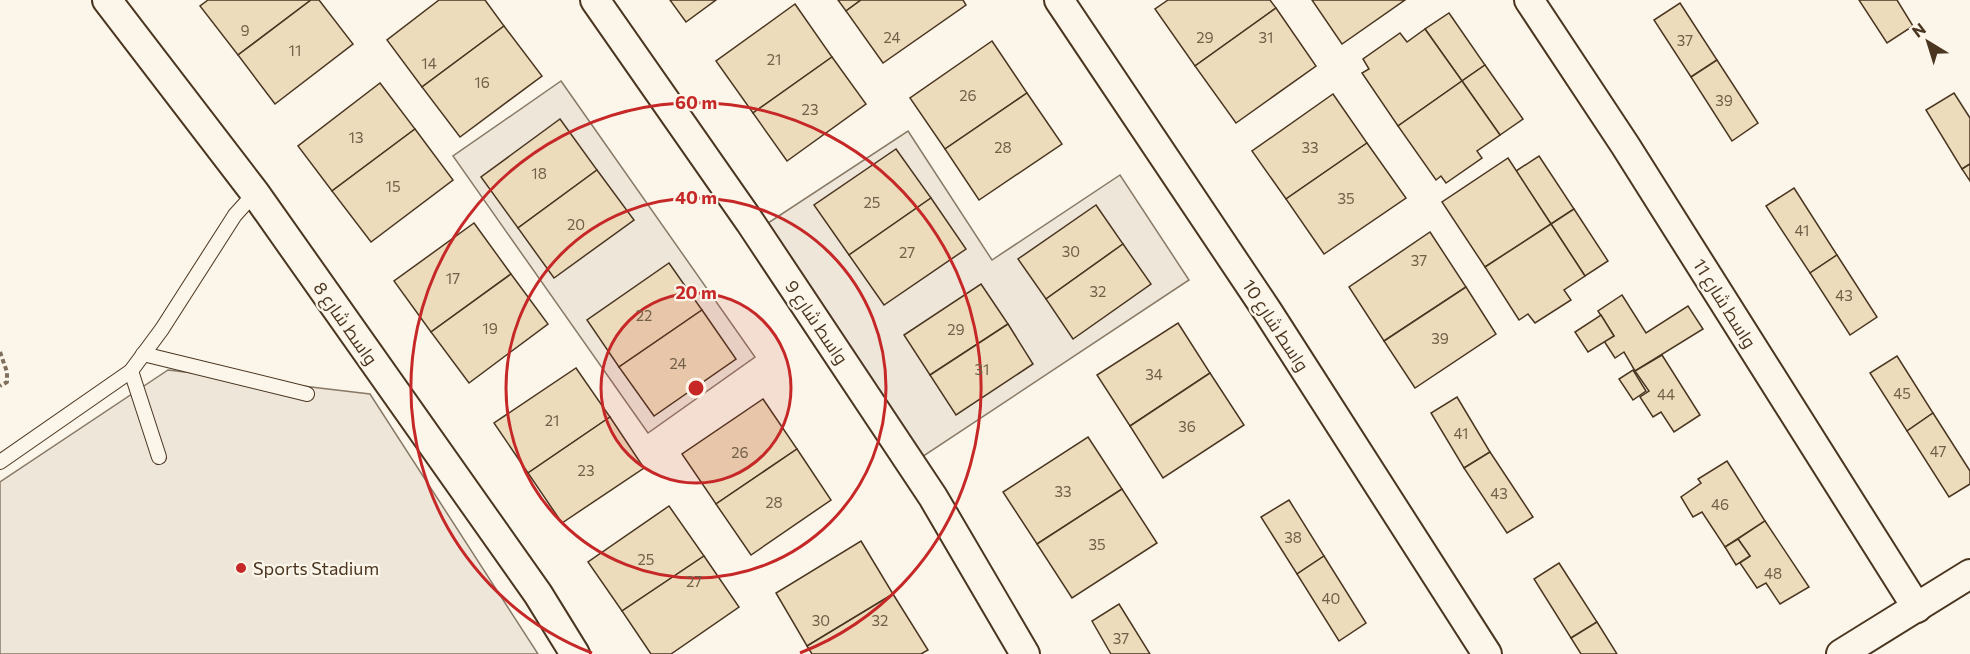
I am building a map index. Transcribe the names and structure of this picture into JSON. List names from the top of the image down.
{
  "streets": {
    "street": [
      "واسط شارع 11",
      "واسط شارع 9",
      "واسط شارع 8",
      "واسط شارع 10"
    ]
  },
  "places": ["Sports Stadium"],
  "house_numbers": [
    "9",
    "24",
    "29",
    "31",
    "37",
    "11",
    "21",
    "14",
    "16",
    "26",
    "39",
    "23",
    "13",
    "28",
    "33",
    "18",
    "15",
    "35",
    "25",
    "20",
    "41",
    "30",
    "27",
    "37",
    "17",
    "32",
    "43",
    "22",
    "19",
    "29",
    "39",
    "24",
    "31",
    "34",
    "45",
    "44",
    "21",
    "36",
    "41",
    "47",
    "26",
    "23",
    "33",
    "43",
    "28",
    "46",
    "38",
    "35",
    "25",
    "48",
    "27",
    "40",
    "30",
    "32",
    "37"
  ],
  "north": "top left",
  "rings": ["60 m", "40 m", "20 m"]
}
